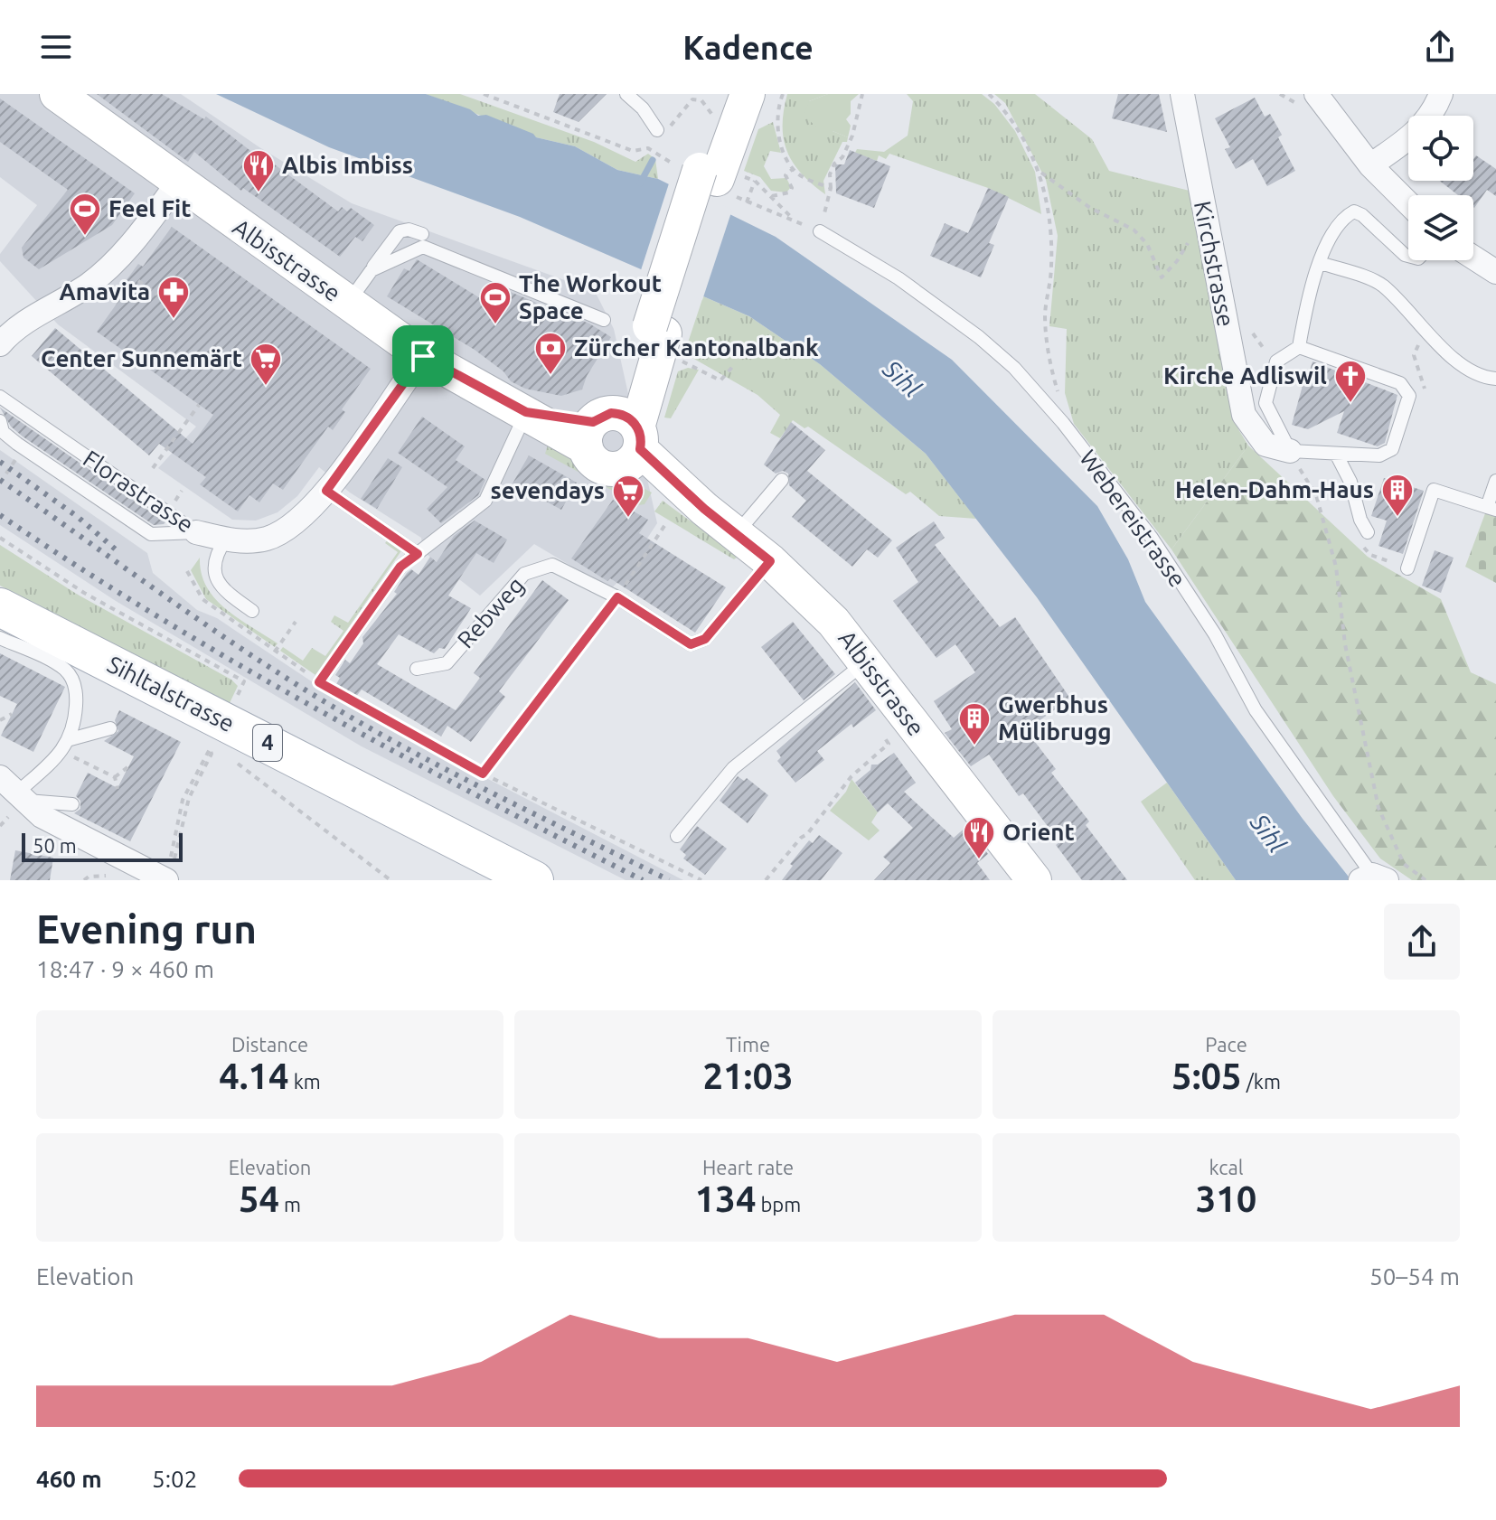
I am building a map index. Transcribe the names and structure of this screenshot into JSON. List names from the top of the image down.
{
  "streets": {
    "main road": ["Albisstrasse", "Sihltalstrasse", "4"],
    "street": ["Kirchstrasse", "Florastrasse"],
    "lane": ["Webereistrasse", "Rebweg"]
  },
  "crossings": [
    ["Albisstrasse", "Florastrasse"],
    ["Albisstrasse", "Rebweg"]
  ],
  "water": ["Sihl"],
  "places": {
    "restaurant": ["Albis Imbiss", "Orient"],
    "sports": ["Feel Fit", "The Workout Space"],
    "pharmacy": ["Amavita"],
    "bank": ["Zürcher Kantonalbank"],
    "supermarket": ["Center Sunnemärt", "sevendays"],
    "church": ["Kirche Adliswil"],
    "building": ["Helen-Dahm-Haus", "Gwerbhus Mülibrugg"]
  },
  "scale_bar": "50 m",
  "page": {
    "header": "Kadence",
    "scale": "50 m",
    "heading": ["Evening run", "18:47 · 9 × 460 m"],
    "stats": [
      ["Distance", "4.14 km"],
      ["Time", "21:03"],
      ["Pace", "5:05 /km"],
      ["Elevation", "54 m"],
      ["Heart rate", "134 bpm"],
      ["kcal", "310"]
    ],
    "chart": ["Elevation", "50–54 m"],
    "list": [
      {
        "name": "460 m",
        "note": "5:02"
      }
    ]
  }
}
